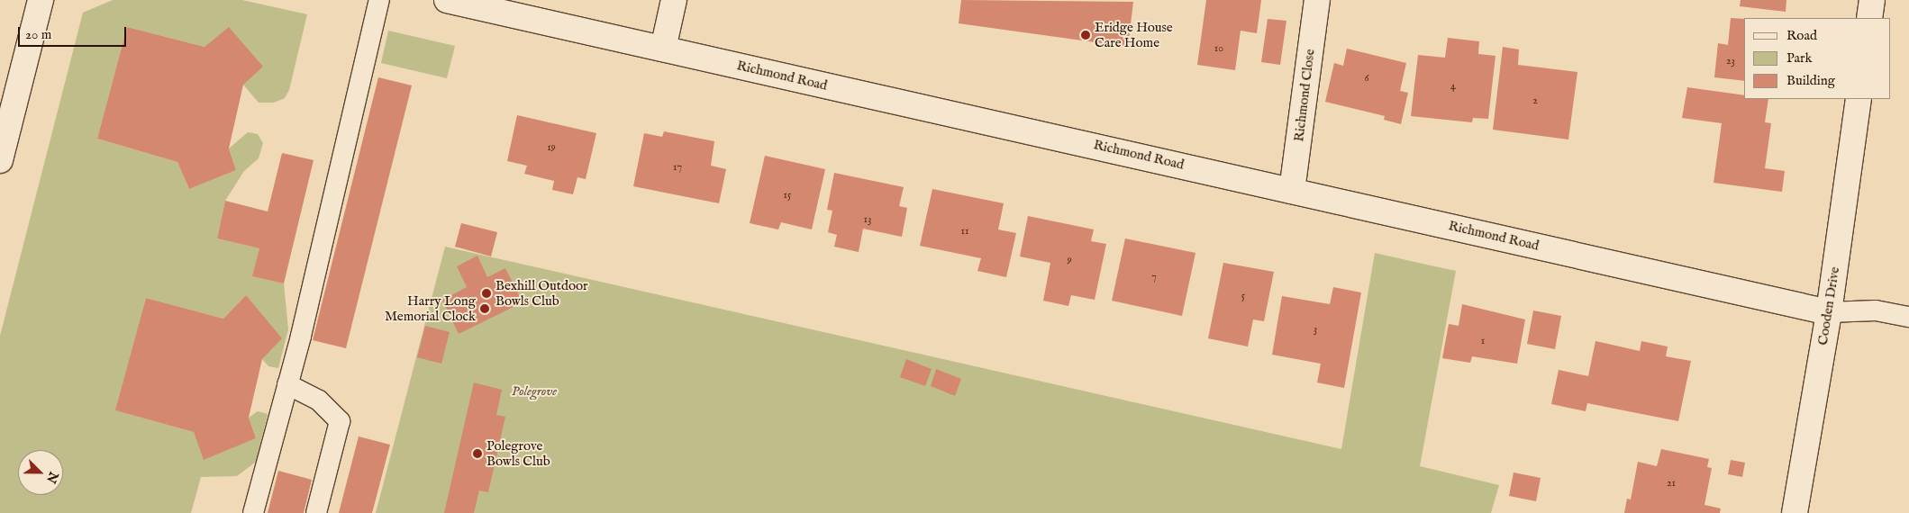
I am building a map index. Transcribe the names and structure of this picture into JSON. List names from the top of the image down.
{
  "streets": {
    "main road": ["Richmond Road", "Richmond Close", "Cooden Drive"]
  },
  "crossings": [
    ["Richmond Road", "Richmond Close"],
    ["Richmond Road", "Cooden Drive"]
  ],
  "parks": ["Polegrove"],
  "places": [
    "Eridge House Care Home",
    "Bexhill Outdoor Bowls Club",
    "Harry Long Memorial Clock",
    "Polegrove Bowls Club"
  ],
  "house_numbers": [
    "10",
    "23",
    "6",
    "4",
    "2",
    "19",
    "17",
    "15",
    "13",
    "11",
    "9",
    "7",
    "5",
    "3",
    "1",
    "21"
  ],
  "legend": ["Road", "Park", "Building"],
  "scale_bar": "20 m",
  "north": "bottom right"
}
